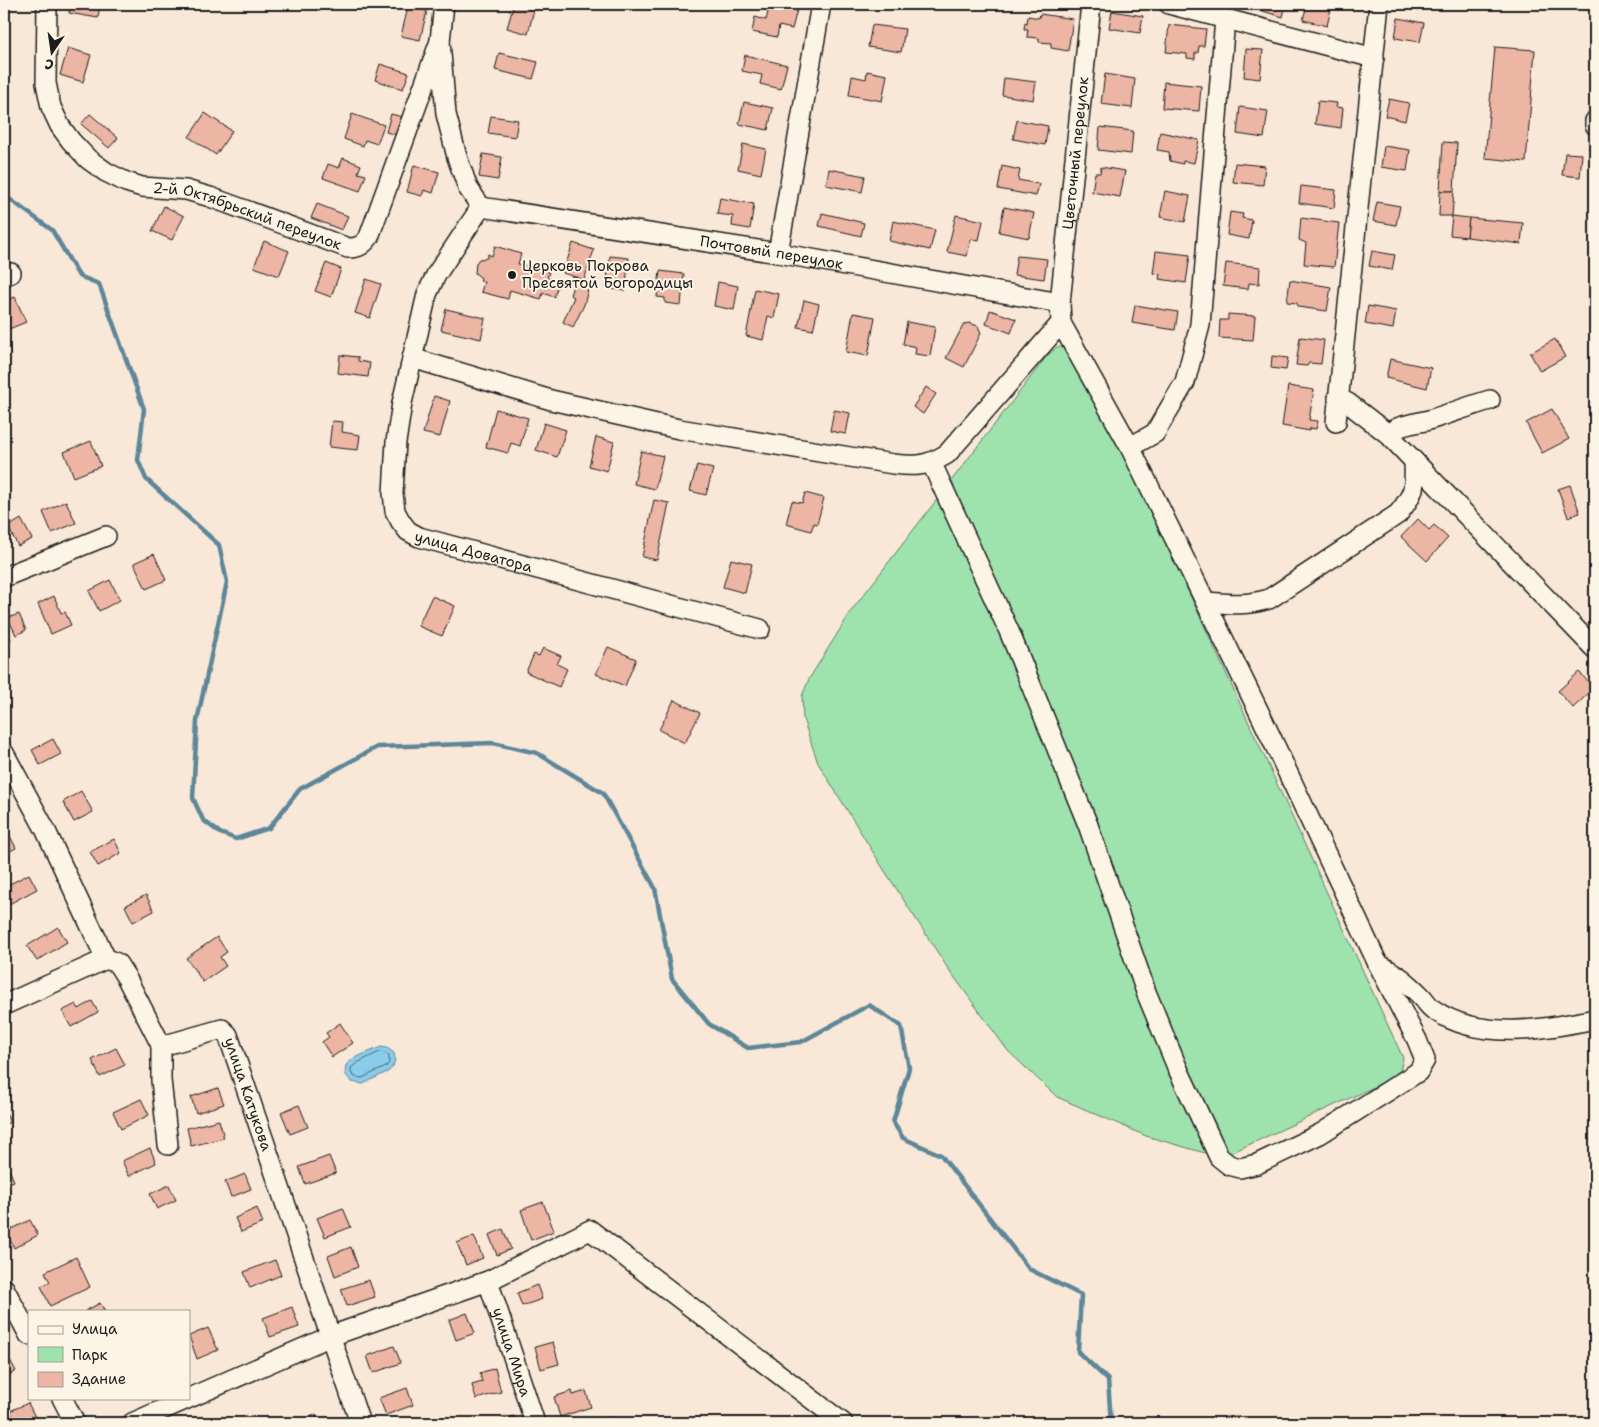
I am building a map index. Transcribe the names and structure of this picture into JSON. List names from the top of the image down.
{
  "streets": {
    "street": [
      "Цветочный переулок",
      "2-й Октябрьский переулок",
      "Почтовый переулок",
      "улица Доватора",
      "улица Катукова",
      "улица Мира"
    ]
  },
  "crossings": [
    ["Цветочный переулок", "Почтовый переулок"],
    ["Почтовый переулок", "улица Доватора"]
  ],
  "places": ["Церковь Покрова Пресвятой Богородицы"],
  "legend": ["Улица", "Парк", "Здание"],
  "north": "bottom"
}
